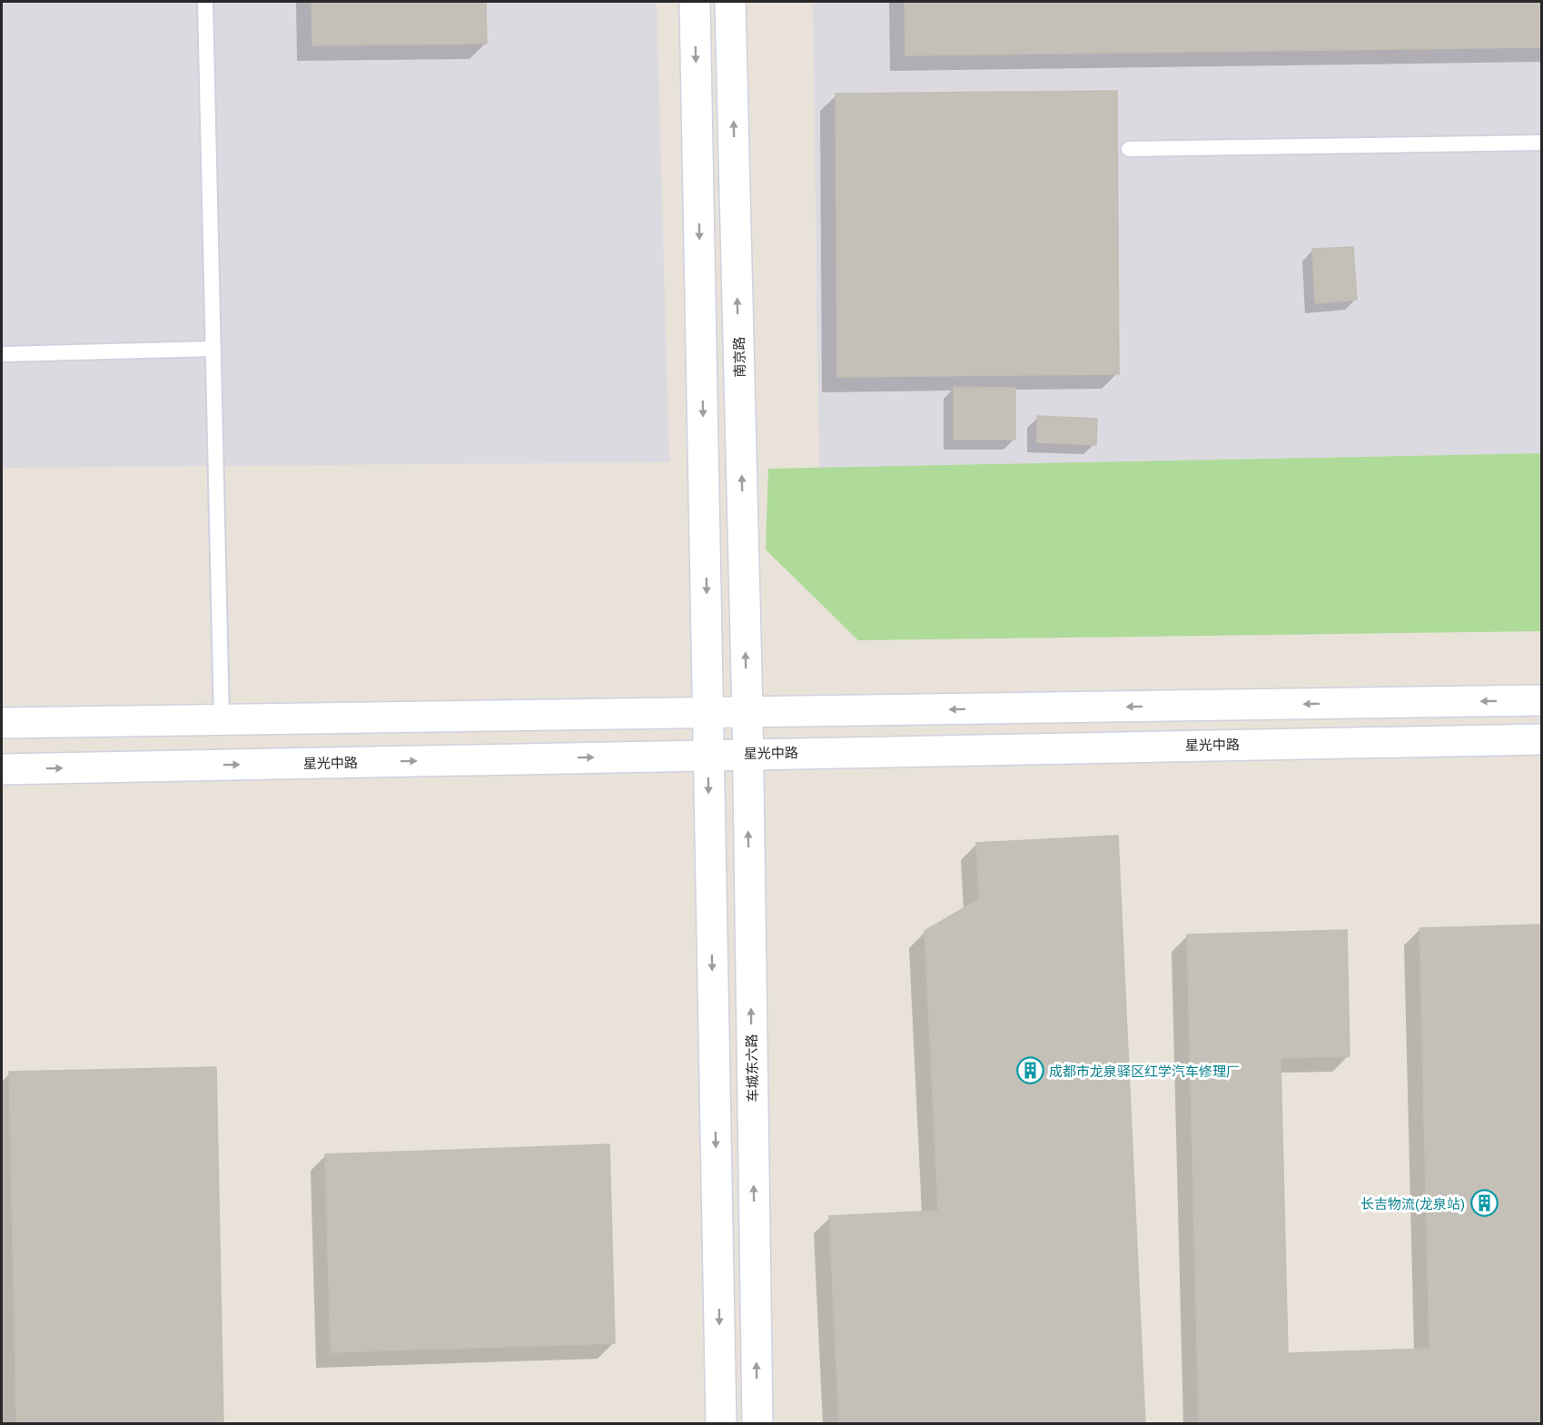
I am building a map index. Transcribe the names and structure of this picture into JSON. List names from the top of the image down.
{
  "streets": {
    "main road": ["南京路", "星光中路", "车城东六路"]
  },
  "crossings": [
    ["南京路", "车城东六路"],
    ["星光中路", "车城东六路"]
  ],
  "places": {
    "building": ["成都市龙泉驿区红学汽车修理厂", "长吉物流(龙泉站)"]
  }
}
